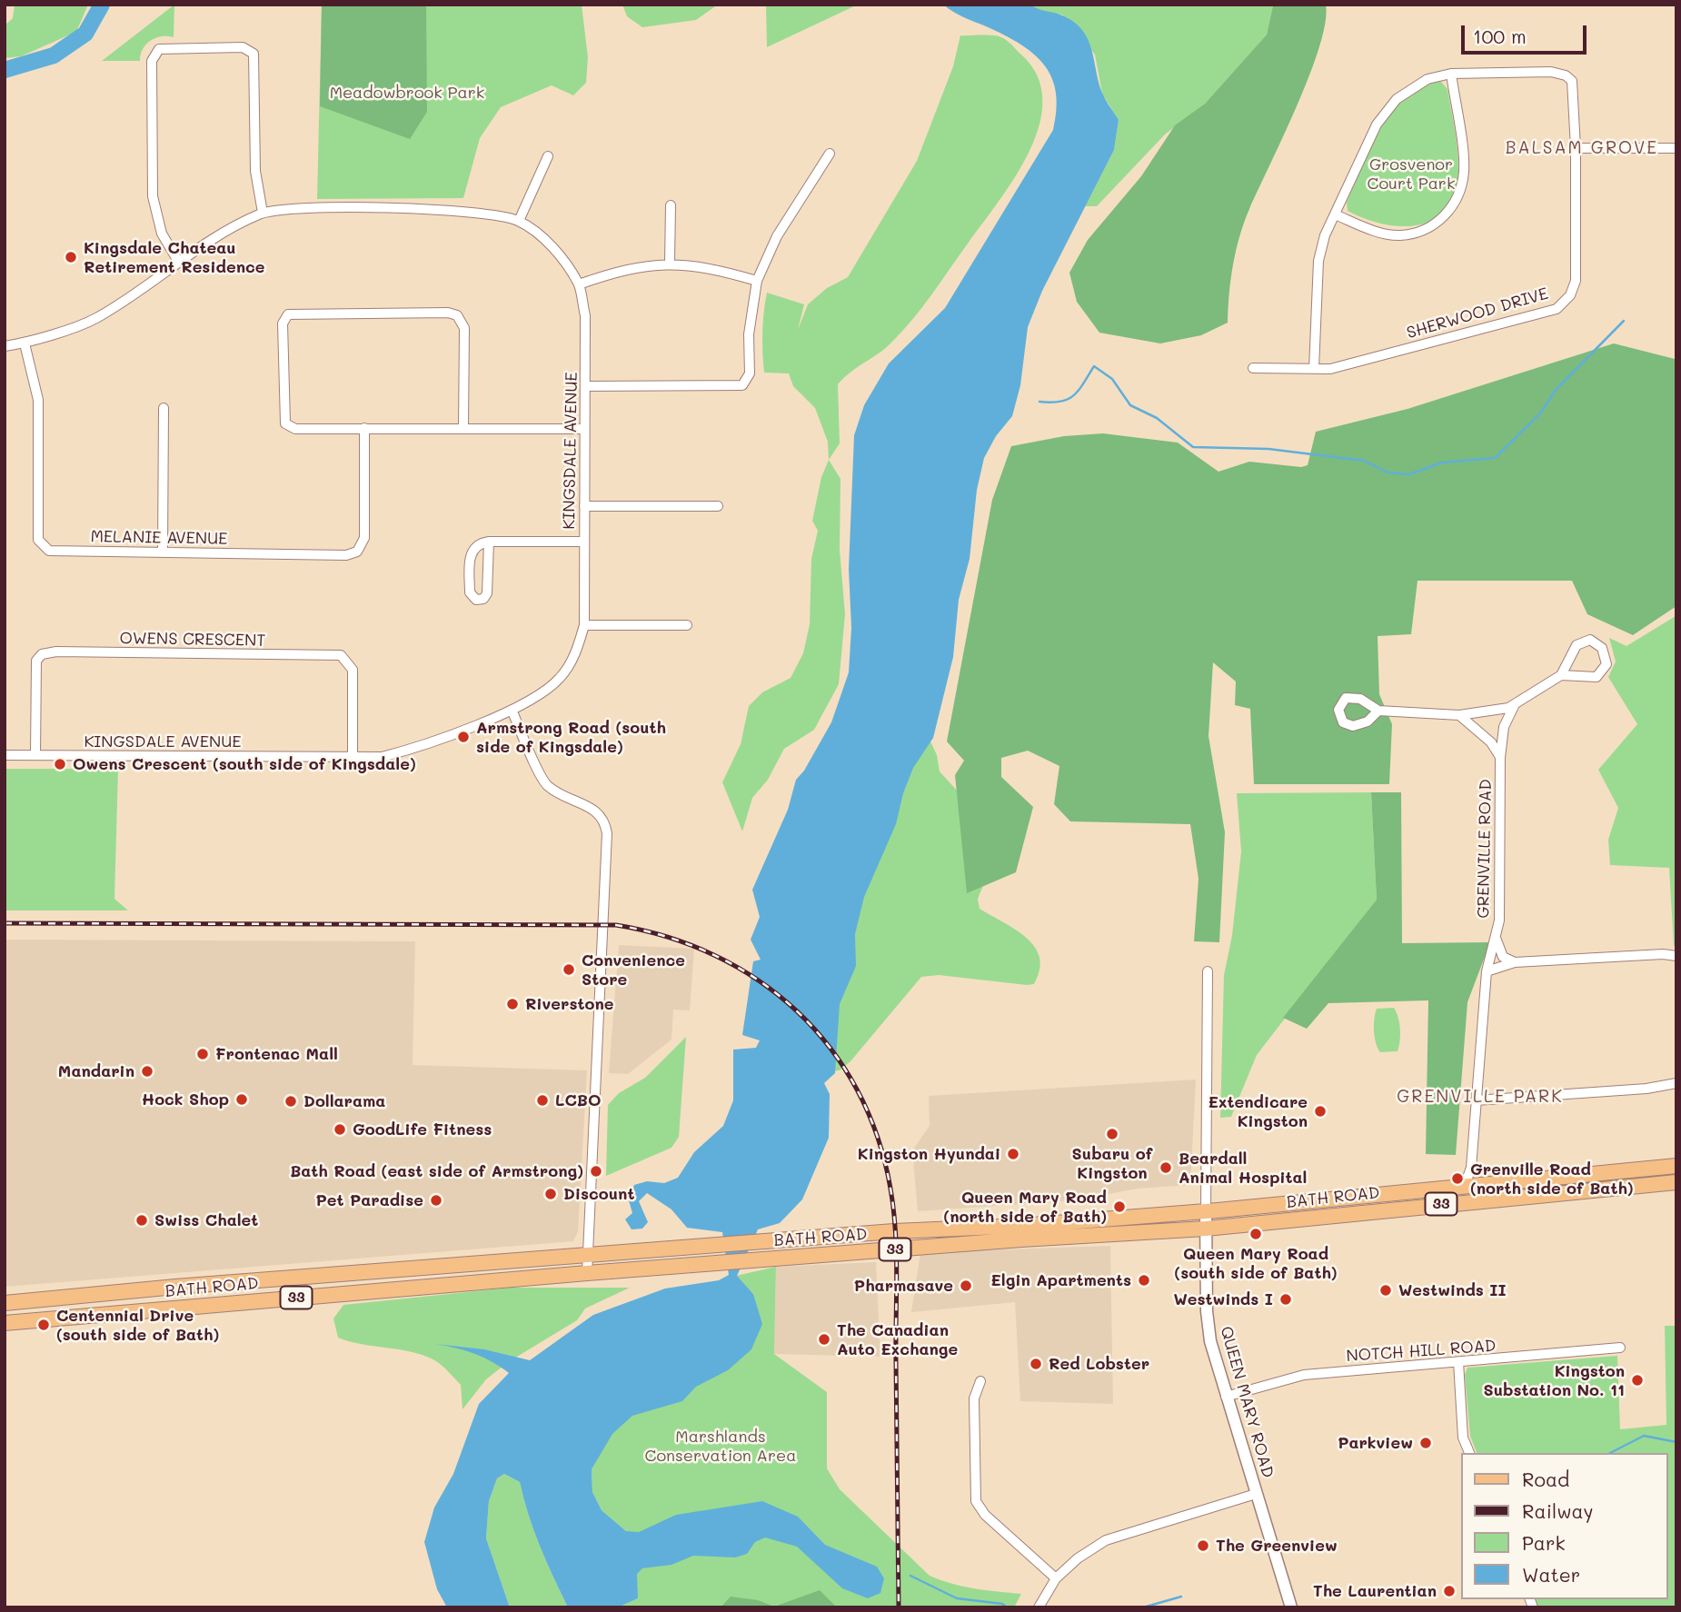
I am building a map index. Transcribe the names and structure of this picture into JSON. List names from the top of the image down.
{
  "streets": {
    "main road": ["BATH ROAD", "33"],
    "street": [
      "SHERWOOD DRIVE",
      "KINGSDALE AVENUE",
      "MELANIE AVENUE",
      "OWENS CRESCENT",
      "GRENVILLE ROAD",
      "NOTCH HILL ROAD",
      "QUEEN MARY ROAD"
    ]
  },
  "crossings": [
    ["KINGSDALE AVENUE", "MELANIE AVENUE"],
    ["KINGSDALE AVENUE", "OWENS CRESCENT"],
    ["GRENVILLE ROAD", "BATH ROAD"],
    ["BATH ROAD", "QUEEN MARY ROAD"],
    ["NOTCH HILL ROAD", "QUEEN MARY ROAD"]
  ],
  "districts": ["BALSAM GROVE", "GRENVILLE PARK"],
  "parks": ["Meadowbrook Park", "Grosvenor Court Park", "Marshlands Conservation Area"],
  "places": [
    "Kingsdale Chateau Retirement Residence",
    "Armstrong Road (south side of Kingsdale)",
    "Owens Crescent (south side of Kingsdale)",
    "Convenience Store",
    "Riverstone",
    "Frontenac Mall",
    "Mandarin",
    "Hock Shop",
    "LCBO",
    "Dollarama",
    "Extendicare Kingston",
    "GoodLife Fitness",
    "Subaru of Kingston",
    "Kingston Hyundai",
    "Beardall Animal Hospital",
    "Bath Road (east side of Armstrong)",
    "Grenville Road (north side of Bath)",
    "Discount",
    "Pet Paradise",
    "Queen Mary Road (north side of Bath)",
    "Swiss Chalet",
    "Queen Mary Road (south side of Bath)",
    "Elgin Apartments",
    "Pharmasave",
    "Westwinds II",
    "Westwinds I",
    "Centennial Drive (south side of Bath)",
    "The Canadian Auto Exchange",
    "Red Lobster",
    "Kingston Substation No. 11",
    "Parkview",
    "The Greenview",
    "The Laurentian"
  ],
  "legend": [
    "Road",
    "Railway",
    "Park",
    "Water"
  ],
  "scale_bar": "100 m"
}
